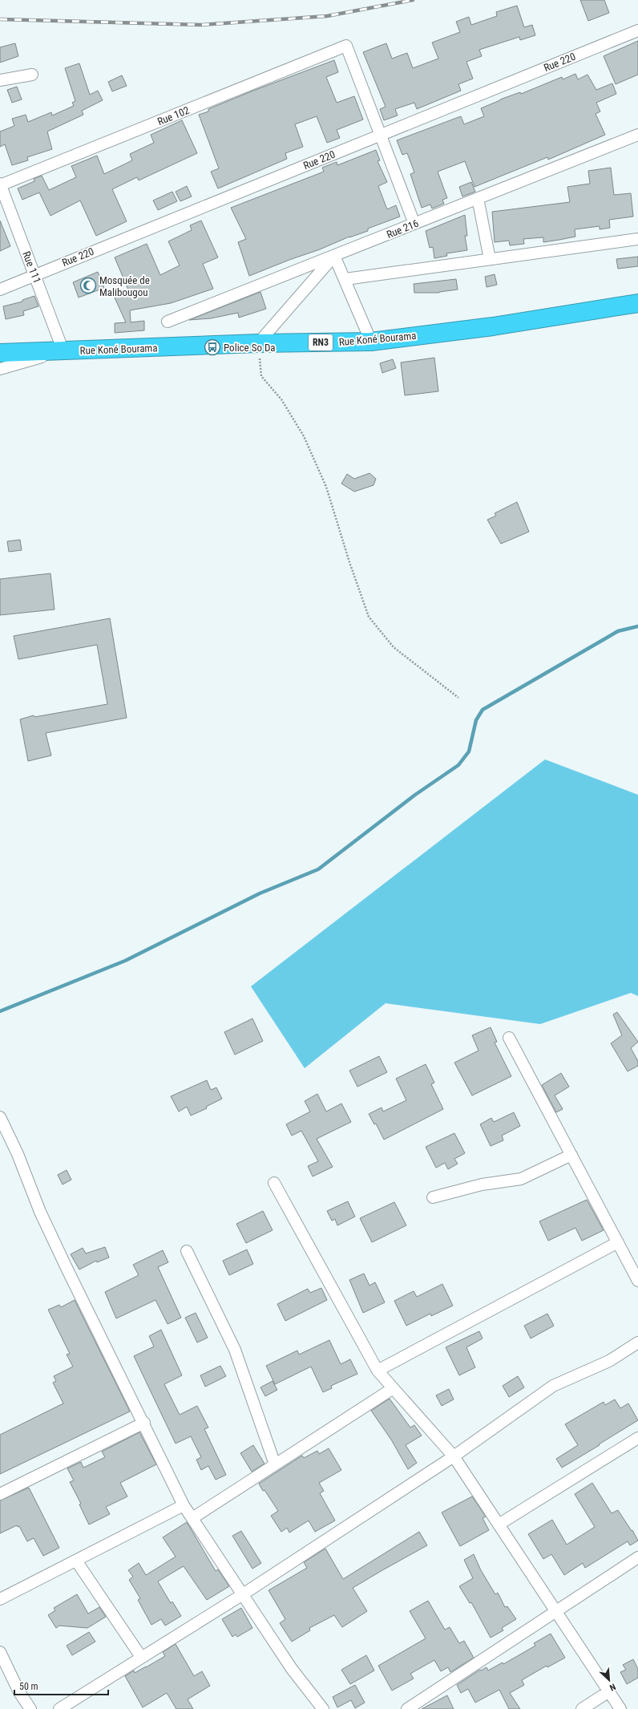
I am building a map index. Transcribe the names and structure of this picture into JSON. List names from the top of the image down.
{
  "streets": {
    "highway": ["Rue Koné Bourama", "RN3"],
    "street": [
      "Rue 220",
      "Rue 102",
      "Rue 216",
      "Rue 111"
    ]
  },
  "crossings": [
    ["Rue 220", "Rue 102"],
    ["Rue 220", "Rue 111"],
    ["Rue 102", "Rue 111"],
    ["Rue 111", "Rue Koné Bourama"]
  ],
  "places": {
    "mosque": ["Mosquée de Malibougou"],
    "bus stop": ["Police So Da"]
  },
  "scale_bar": "50 m",
  "north": "bottom right"
}
